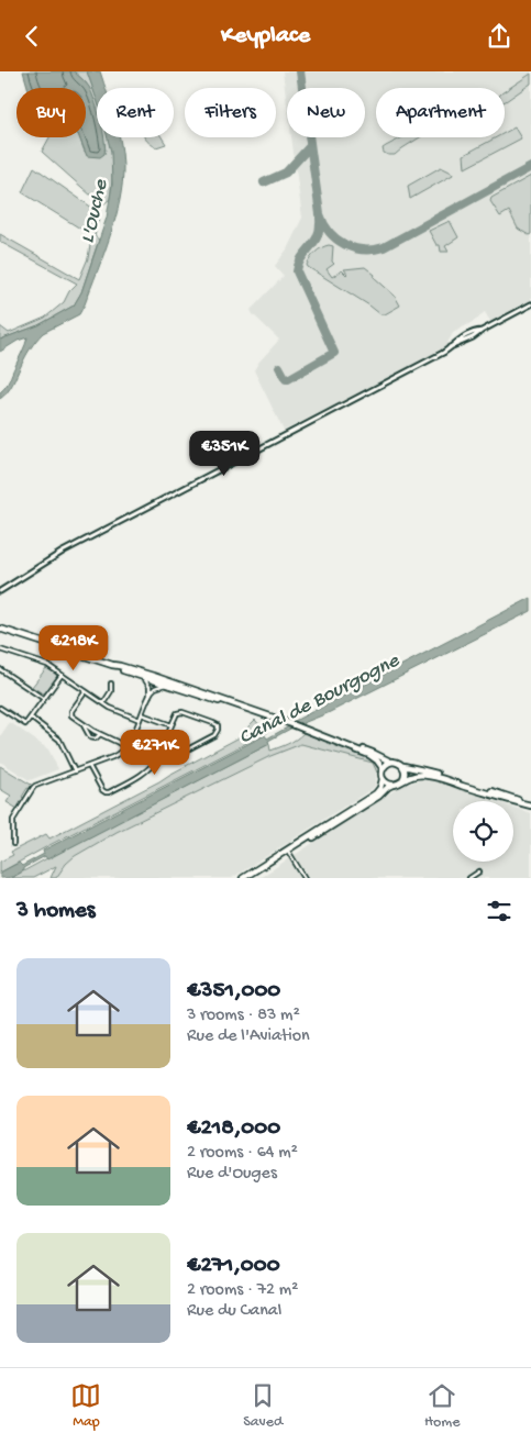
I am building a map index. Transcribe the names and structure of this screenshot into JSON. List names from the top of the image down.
{
  "water": ["L'Ouche", "Canal de Bourgogne"],
  "page": {
    "header": "Keyplace",
    "chip": [
      "Buy",
      "Rent",
      "Filters",
      "New",
      "Apartment"
    ],
    "price": ["€351K", "€218K", "€271K"],
    "heading": "3 homes",
    "list": [
      {
        "name": "€351,000",
        "note": "3 rooms · 83 m² · Rue de l'Aviation"
      },
      {
        "name": "€218,000",
        "note": "2 rooms · 64 m² · Rue d'Ouges"
      },
      {
        "name": "€271,000",
        "note": "2 rooms · 72 m² · Rue du Canal"
      }
    ],
    "tabs": ["Map", "Saved", "Home"]
  }
}
